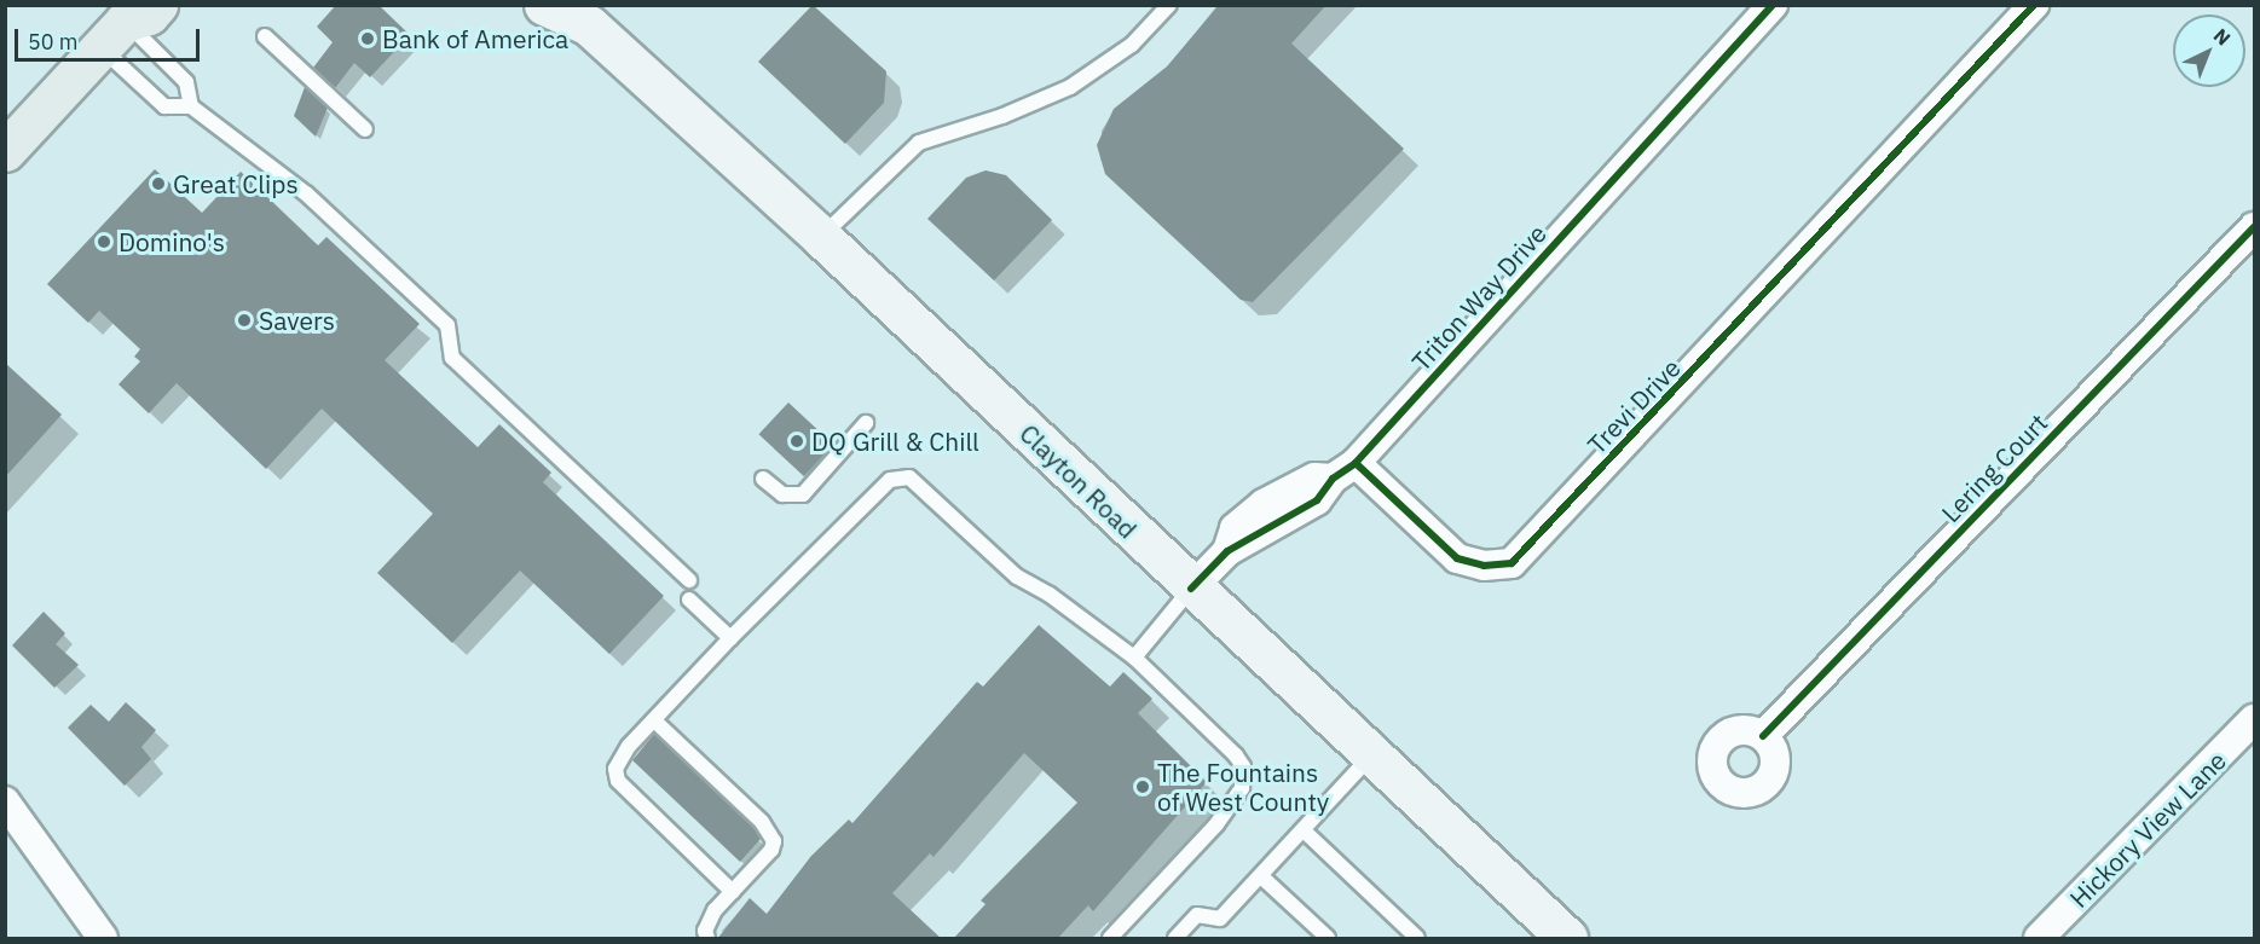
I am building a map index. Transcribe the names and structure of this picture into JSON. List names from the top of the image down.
{
  "streets": {
    "main road": ["Clayton Road"],
    "street": [
      "Triton Way Drive",
      "Trevi Drive",
      "Lering Court",
      "Hickory View Lane"
    ]
  },
  "crossings": [
    ["Triton Way Drive", "Trevi Drive"]
  ],
  "places": [
    "Bank of America",
    "Great Clips",
    "Domino's",
    "Savers",
    "DQ Grill & Chill",
    "The Fountains of West County"
  ],
  "scale_bar": "50 m",
  "north": "top right"
}
